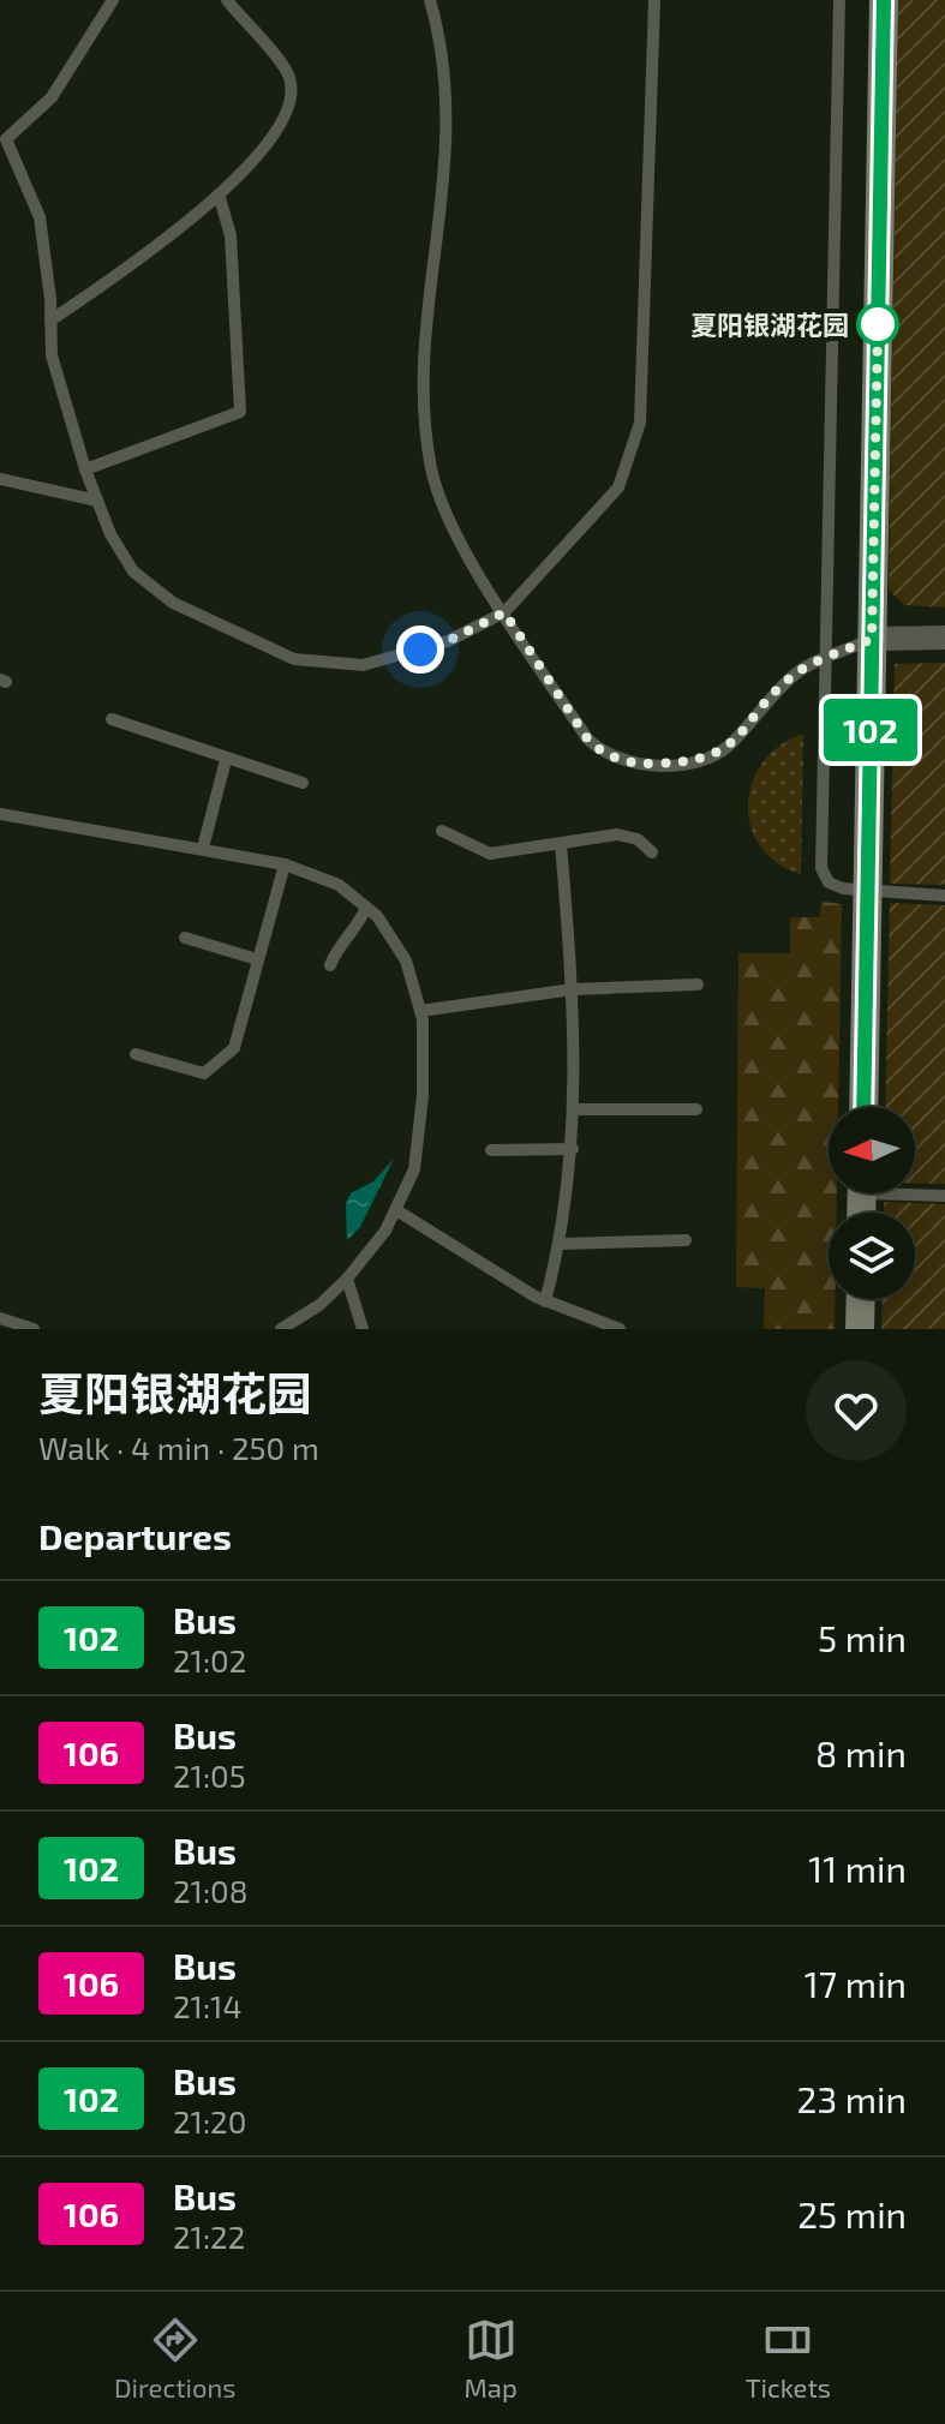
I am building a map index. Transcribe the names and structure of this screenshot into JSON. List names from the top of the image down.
{
  "places": ["夏阳银湖花园"],
  "lines": ["bus line 102"],
  "north": "left",
  "page": {
    "on_map": "102",
    "heading": [
      ["夏阳银湖花园", "Walk · 4 min · 250 m"],
      "Departures"
    ],
    "list": [
      {
        "mark": "102",
        "name": "Bus",
        "note": "21:02",
        "value": "5 min"
      },
      {
        "mark": "106",
        "name": "Bus",
        "note": "21:05",
        "value": "8 min"
      },
      {
        "mark": "102",
        "name": "Bus",
        "note": "21:08",
        "value": "11 min"
      },
      {
        "mark": "106",
        "name": "Bus",
        "note": "21:14",
        "value": "17 min"
      },
      {
        "mark": "102",
        "name": "Bus",
        "note": "21:20",
        "value": "23 min"
      },
      {
        "mark": "106",
        "name": "Bus",
        "note": "21:22",
        "value": "25 min"
      }
    ],
    "tabs": ["Directions", "Map", "Tickets"]
  }
}
